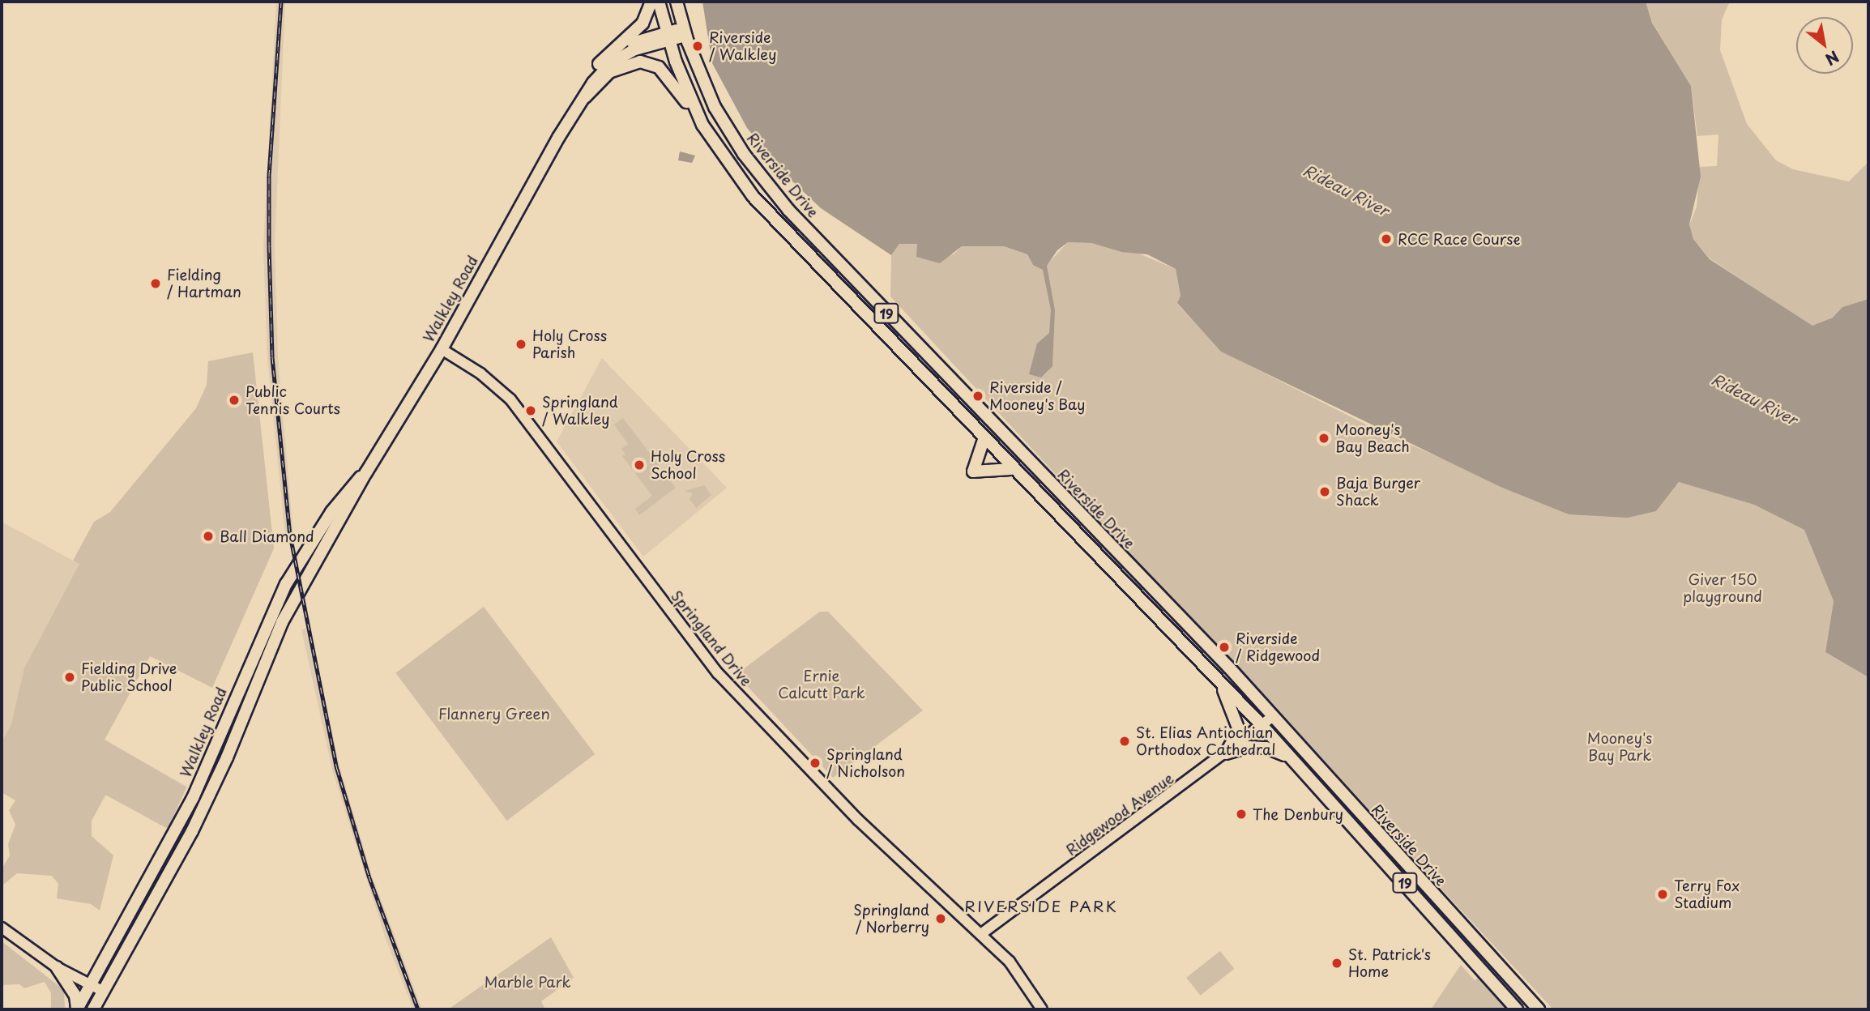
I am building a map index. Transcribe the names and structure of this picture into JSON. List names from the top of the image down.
{
  "streets": {
    "main road": ["Riverside Drive", "Walkley Road", "19"],
    "street": ["Springland Drive", "Ridgewood Avenue"]
  },
  "crossings": [
    ["Riverside Drive", "Walkley Road"],
    ["Riverside Drive", "Ridgewood Avenue"],
    ["Walkley Road", "Springland Drive"],
    ["Springland Drive", "Ridgewood Avenue"]
  ],
  "districts": ["RIVERSIDE PARK"],
  "water": ["Rideau River"],
  "parks": [
    "Giver 150 playground",
    "Ernie Calcutt Park",
    "Flannery Green",
    "Mooney's Bay Park",
    "Marble Park"
  ],
  "places": [
    "Riverside / Walkley",
    "RCC Race Course",
    "Fielding / Hartman",
    "Holy Cross Parish",
    "Riverside / Mooney's Bay",
    "Public Tennis Courts",
    "Springland / Walkley",
    "Mooney's Bay Beach",
    "Holy Cross School",
    "Baja Burger Shack",
    "Ball Diamond",
    "Riverside / Ridgewood",
    "Fielding Drive Public School",
    "St. Elias Antiochian Orthodox Cathedral",
    "Springland / Nicholson",
    "The Denbury",
    "Terry Fox Stadium",
    "Springland / Norberry",
    "St. Patrick's Home"
  ],
  "north": "bottom right"
}
